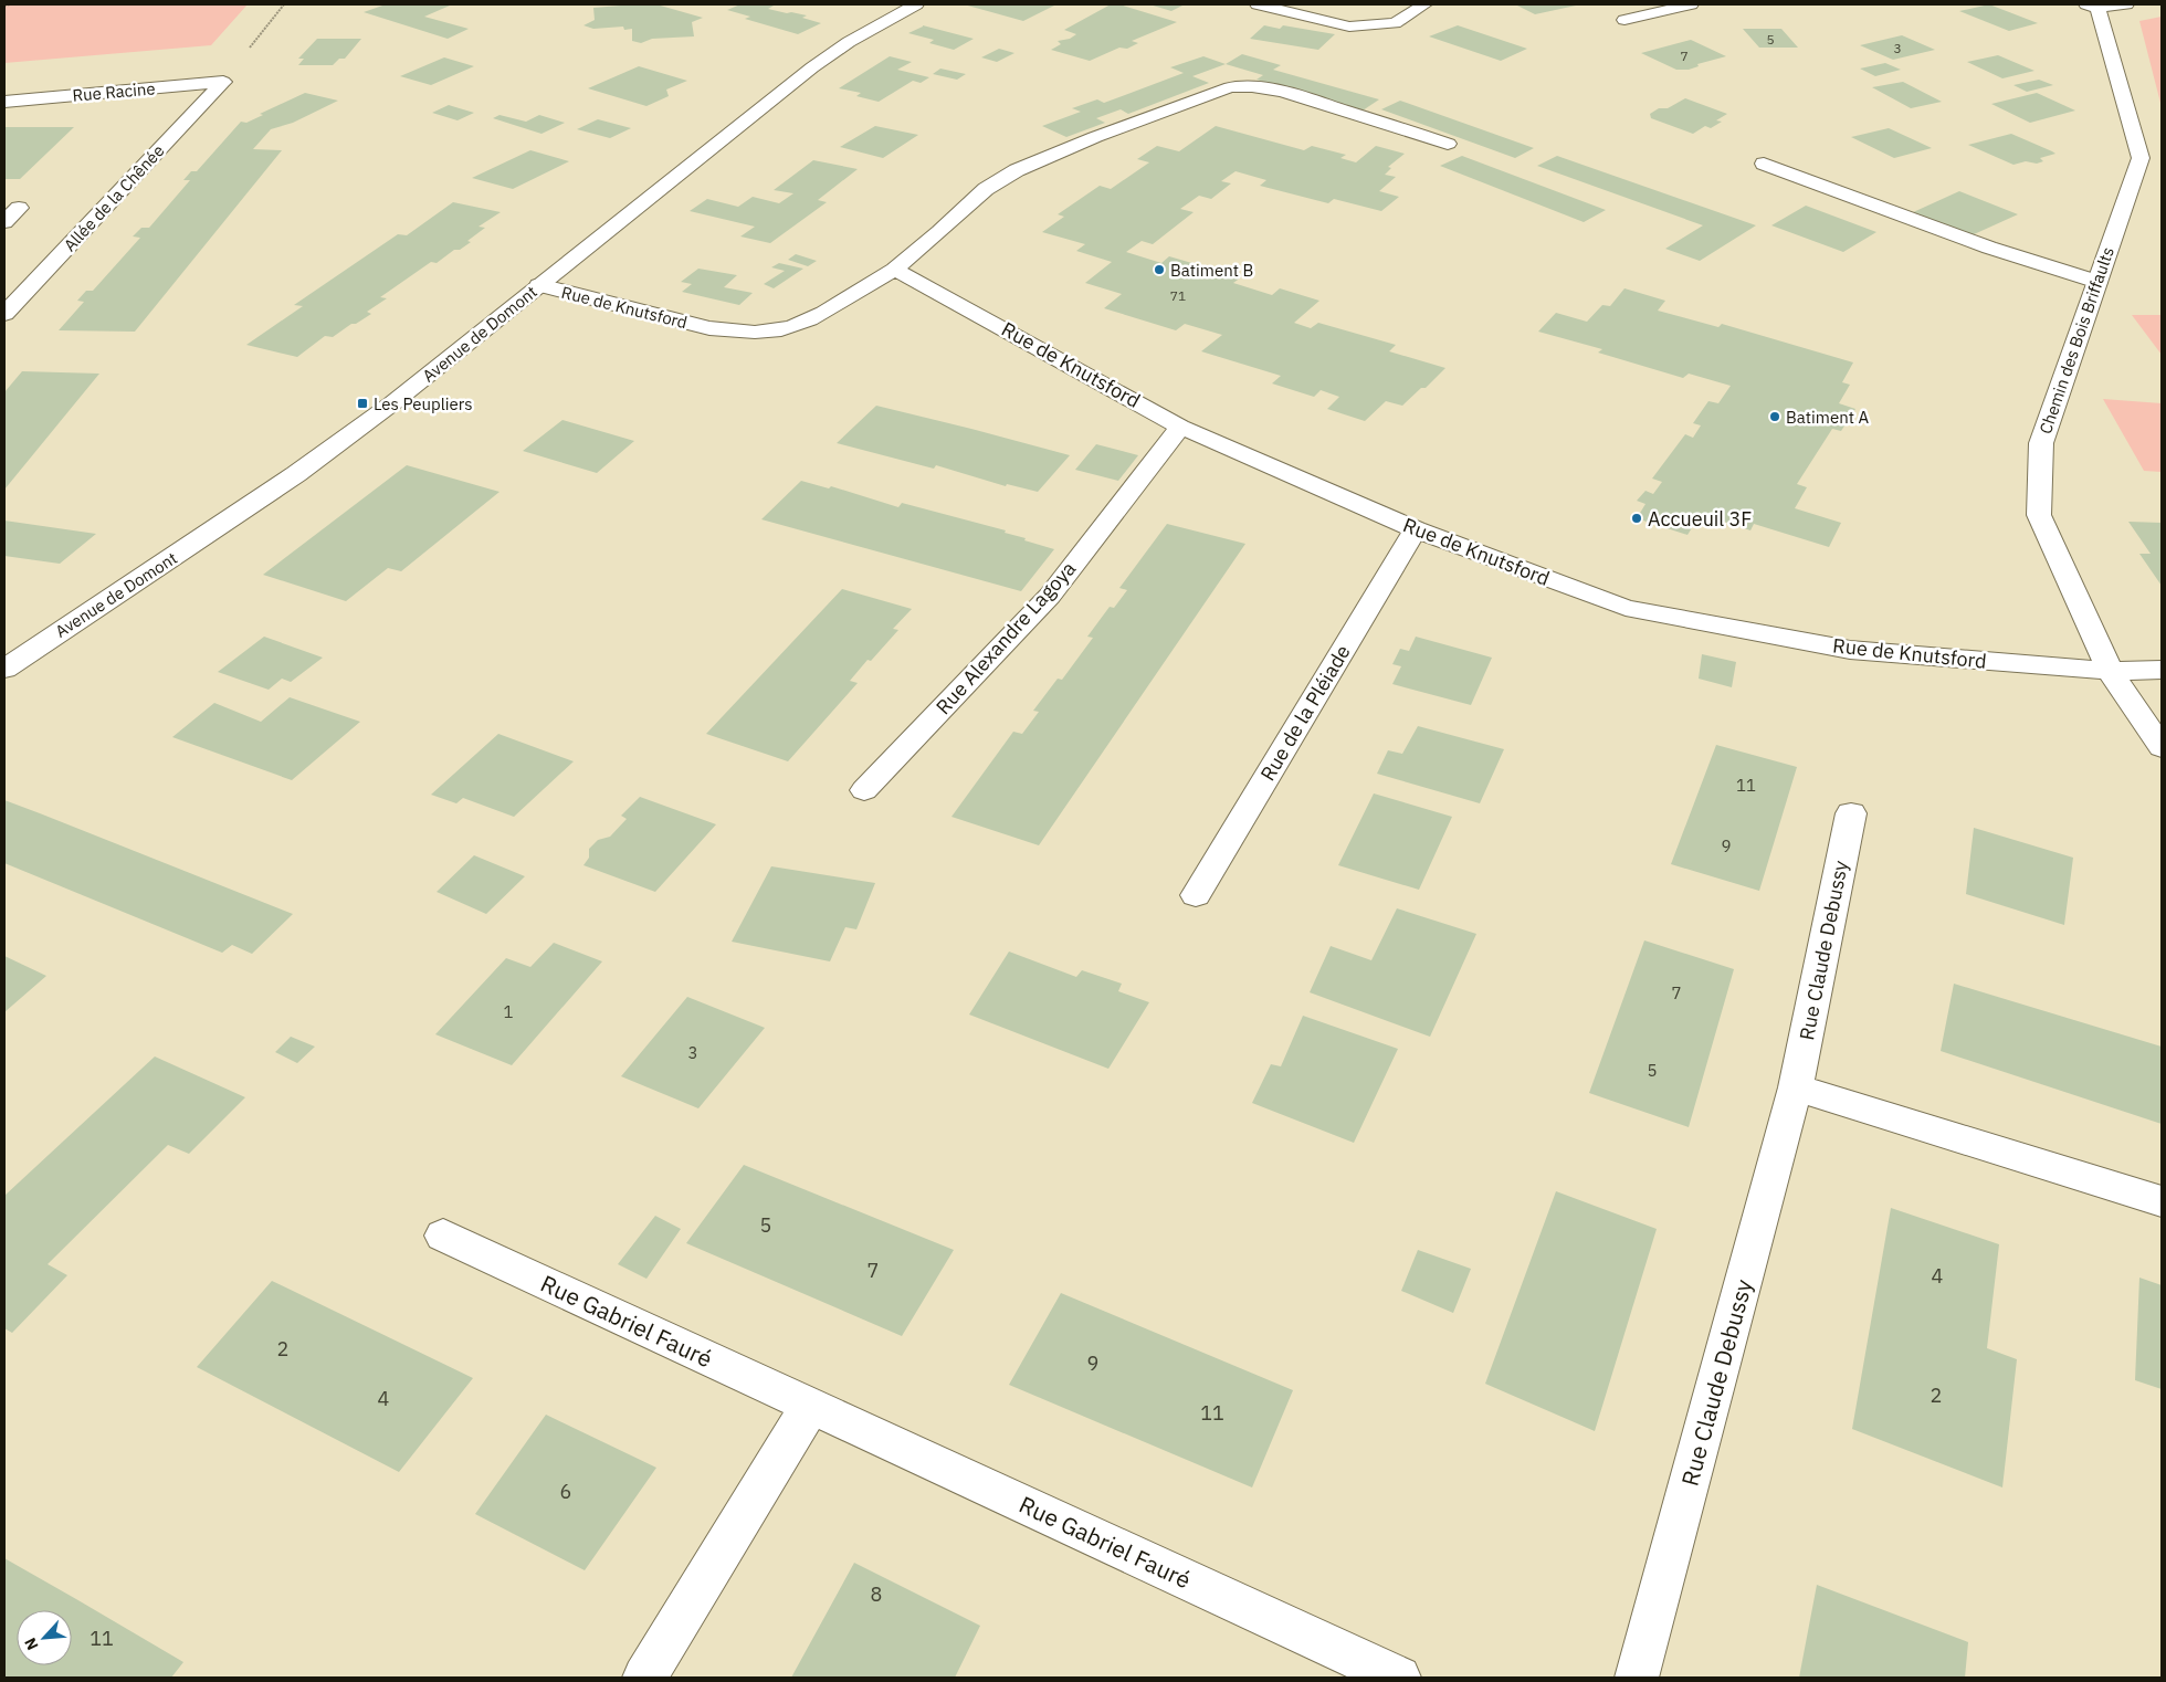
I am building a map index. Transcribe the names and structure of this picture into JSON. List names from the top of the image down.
{
  "streets": {
    "street": [
      "Rue Racine",
      "Allée de la Chênée",
      "Rue de Knutsford",
      "Avenue de Domont",
      "Chemin des Bois Briffaults",
      "Rue Alexandre Lagoya",
      "Rue de la Pléiade",
      "Rue Claude Debussy",
      "Rue Gabriel Fauré"
    ]
  },
  "crossings": [
    ["Rue Racine", "Allée de la Chênée"],
    ["Rue de Knutsford", "Avenue de Domont"],
    ["Rue de Knutsford", "Chemin des Bois Briffaults"],
    ["Rue de Knutsford", "Rue Alexandre Lagoya"],
    ["Rue de Knutsford", "Rue de la Pléiade"]
  ],
  "places": {
    "other": ["Batiment B", "Batiment A", "Accueuil 3F"],
    "transit": ["Les Peupliers"]
  },
  "house_numbers": [
    "5",
    "3",
    "7",
    "71",
    "11",
    "9",
    "7",
    "1",
    "3",
    "5",
    "5",
    "7",
    "4",
    "2",
    "9",
    "2",
    "4",
    "11",
    "6",
    "8",
    "11"
  ],
  "north": "bottom left"
}
